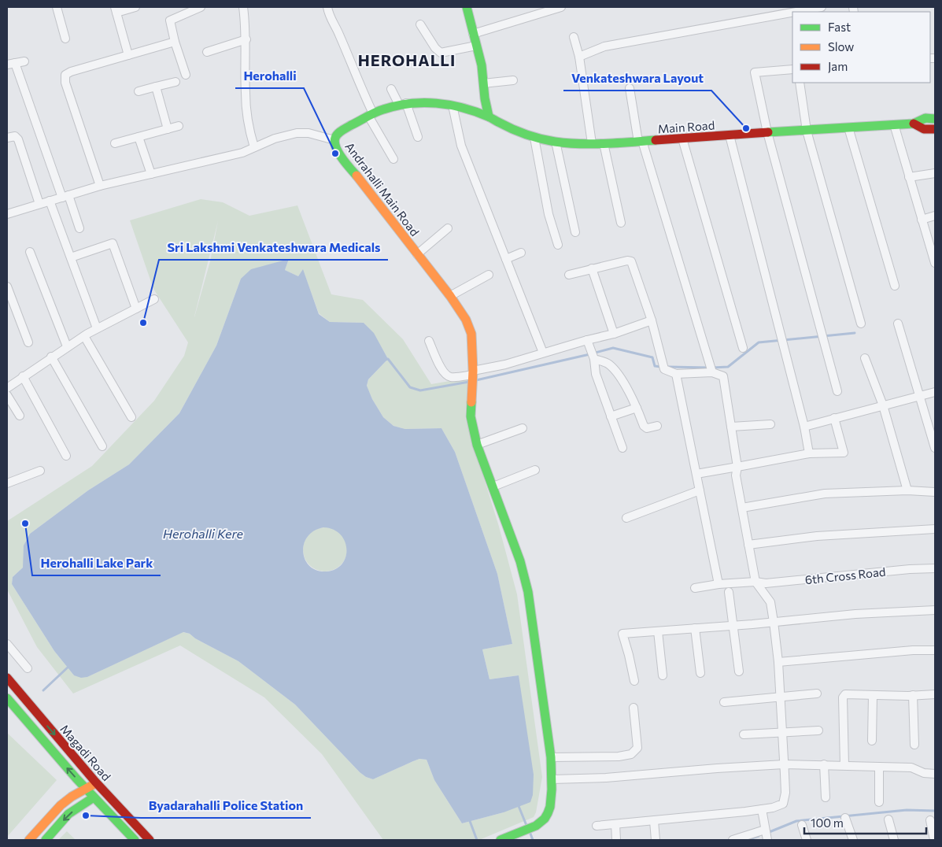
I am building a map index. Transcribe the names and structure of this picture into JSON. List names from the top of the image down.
{
  "streets": {
    "main road": ["Main Road", "Andrahalli Main Road", "Magadi Road"],
    "street": ["6th Cross Road"]
  },
  "crossings": [
    ["Main Road", "Andrahalli Main Road"]
  ],
  "districts": ["HEROHALLI"],
  "water": ["Herohalli Kere"],
  "places": [
    "Venkateshwara Layout",
    "Herohalli",
    "Sri Lakshmi Venkateshwara Medicals",
    "Herohalli Lake Park",
    "Byadarahalli Police Station"
  ],
  "legend": ["Fast", "Slow", "Jam"],
  "scale_bar": "100 m"
}
